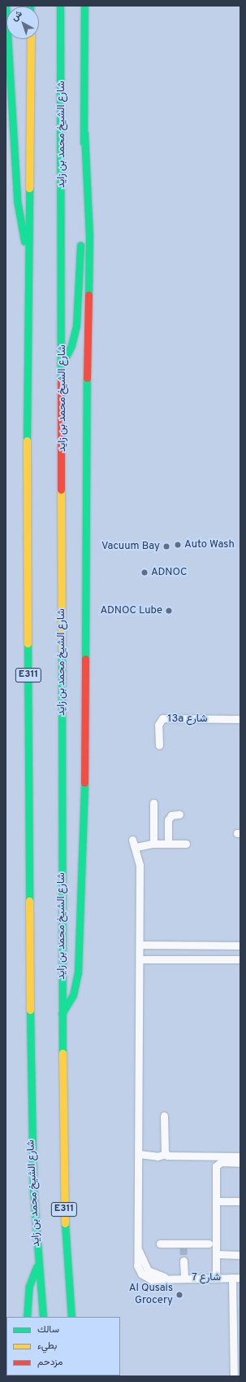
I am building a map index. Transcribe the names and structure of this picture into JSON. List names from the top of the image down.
{
  "streets": {
    "highway": ["شارع الشيخ محمد بن زايد", "E311"],
    "street": ["13a شارع", "شارع 7"]
  },
  "places": [
    "Auto Wash",
    "Vacuum Bay",
    "ADNOC",
    "ADNOC Lube",
    "Al Qusais Grocery"
  ],
  "legend": ["سالك", "بطيء", "مزدحم"],
  "north": "top left"
}
